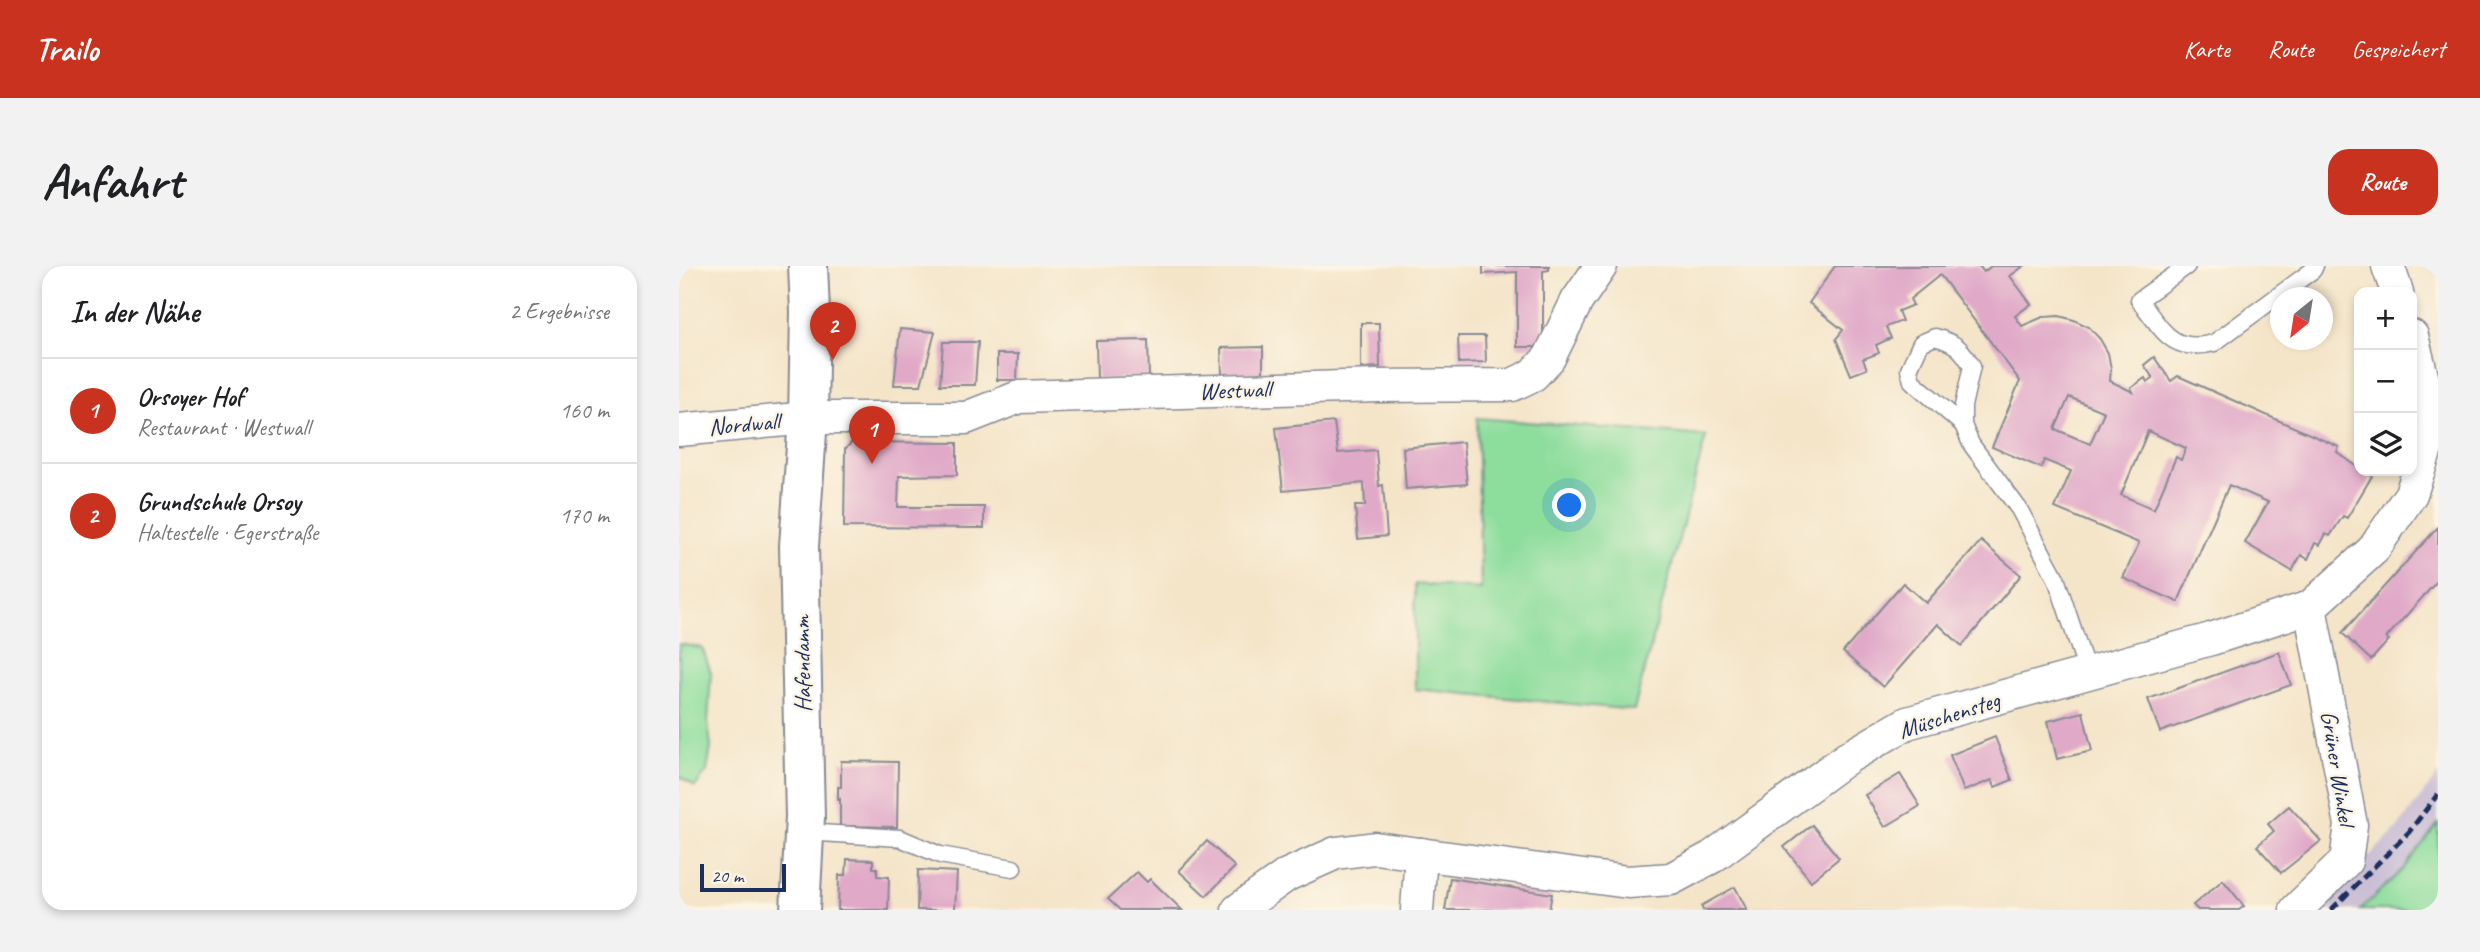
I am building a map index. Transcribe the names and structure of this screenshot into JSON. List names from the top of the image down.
{
  "streets": {
    "street": [
      "Westwall",
      "Nordwall",
      "Hafendamm",
      "Müschensteg",
      "Grüner Winkel"
    ]
  },
  "crossings": [
    ["Westwall", "Nordwall"],
    ["Westwall", "Hafendamm"],
    ["Nordwall", "Hafendamm"],
    ["Müschensteg", "Grüner Winkel"]
  ],
  "scale_bar": "20 m",
  "north": "bottom left",
  "page": {
    "header": "Trailo",
    "nav": ["Karte", "Route", "Gespeichert"],
    "buttons": "Route",
    "title": "Anfahrt",
    "heading": ["In der Nähe", "2 Ergebnisse"],
    "map_buttons": ["+", "−"],
    "pins": ["2", "1"],
    "list": [
      {
        "mark": "1",
        "name": "Orsoyer Hof",
        "note": "Restaurant · Westwall",
        "value": "160 m"
      },
      {
        "mark": "2",
        "name": "Grundschule Orsoy",
        "note": "Haltestelle · Egerstraße",
        "value": "170 m"
      }
    ],
    "scale": "20 m"
  }
}
